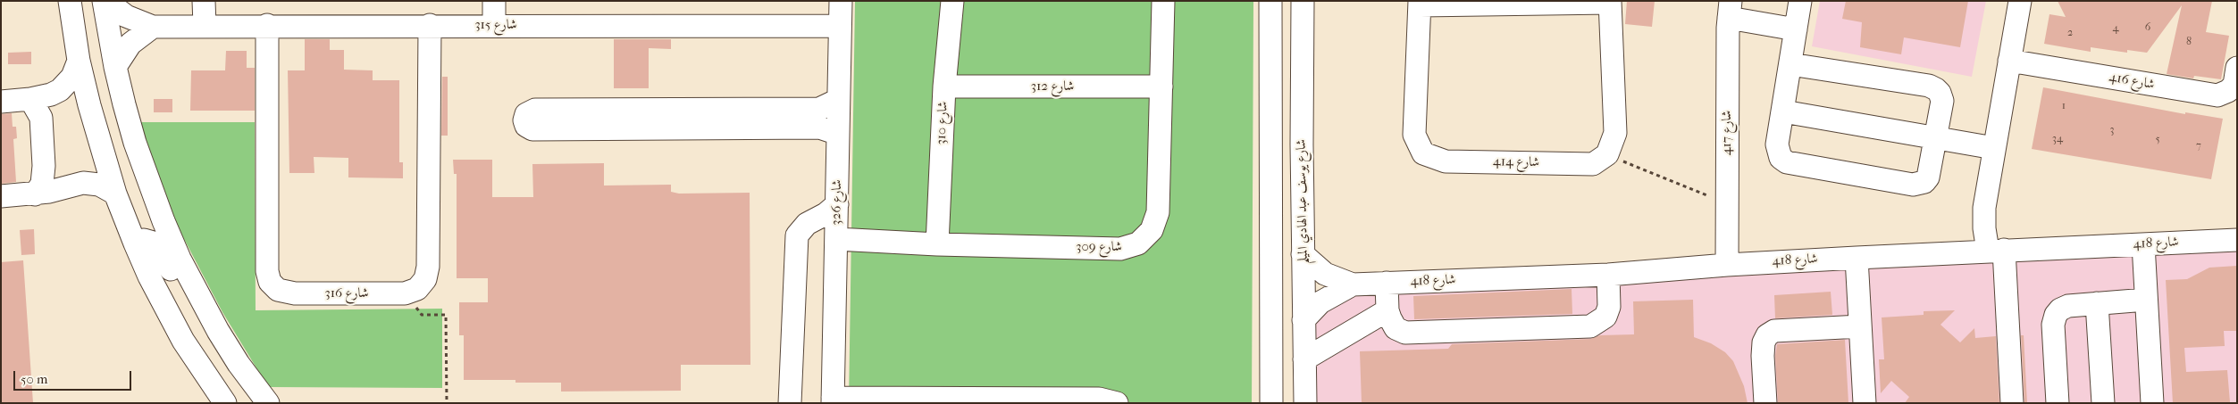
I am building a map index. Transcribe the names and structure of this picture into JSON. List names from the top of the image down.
{
  "streets": {
    "street": [
      "شارع 315",
      "شارع 416",
      "شارع 312",
      "شارع 310",
      "شارع 417",
      "شارع 414",
      "شارع يوسف عبد الهادي الميلم",
      "شارع 326",
      "شارع 418",
      "شارع 309",
      "شارع 316"
    ]
  },
  "crossings": [
    ["شارع 315", "شارع 326"],
    ["شارع 315", "شارع 316"],
    ["شارع 312", "شارع 310"],
    ["شارع 312", "شارع 309"],
    ["شارع 310", "شارع 309"],
    ["شارع 417", "شارع 418"],
    ["شارع يوسف عبد الهادي الميلم", "شارع 418"],
    ["شارع 326", "شارع 309"]
  ],
  "house_numbers": [
    "6",
    "4",
    "2",
    "8",
    "1",
    "3",
    "34",
    "5",
    "7"
  ],
  "scale_bar": "50 m"
}
